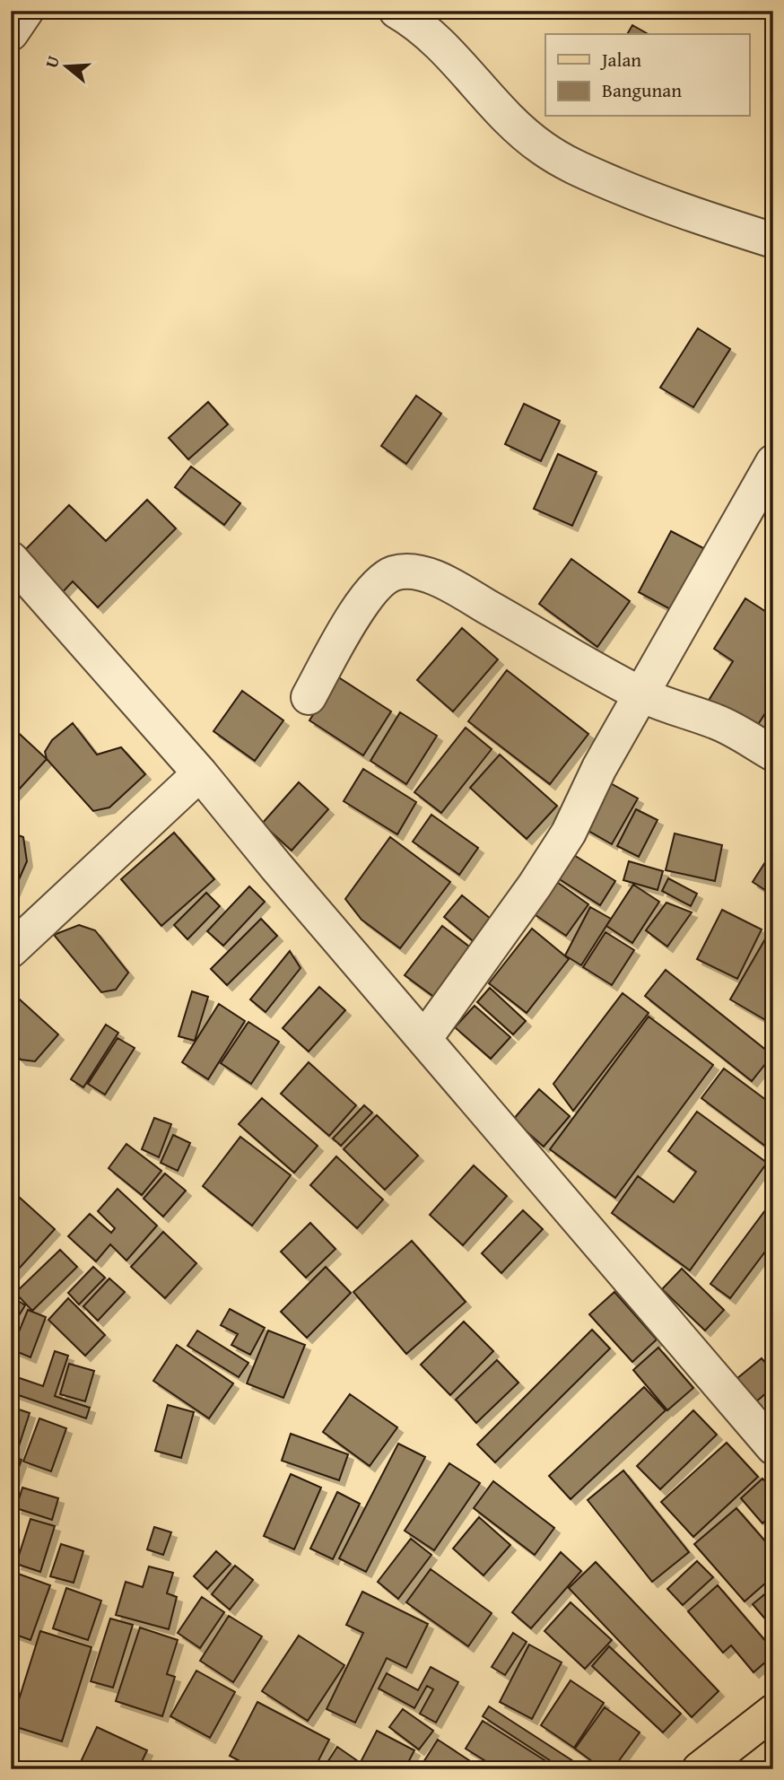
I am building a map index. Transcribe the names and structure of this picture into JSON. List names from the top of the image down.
{
  "legend": ["Jalan", "Bangunan"],
  "north": "left"
}
